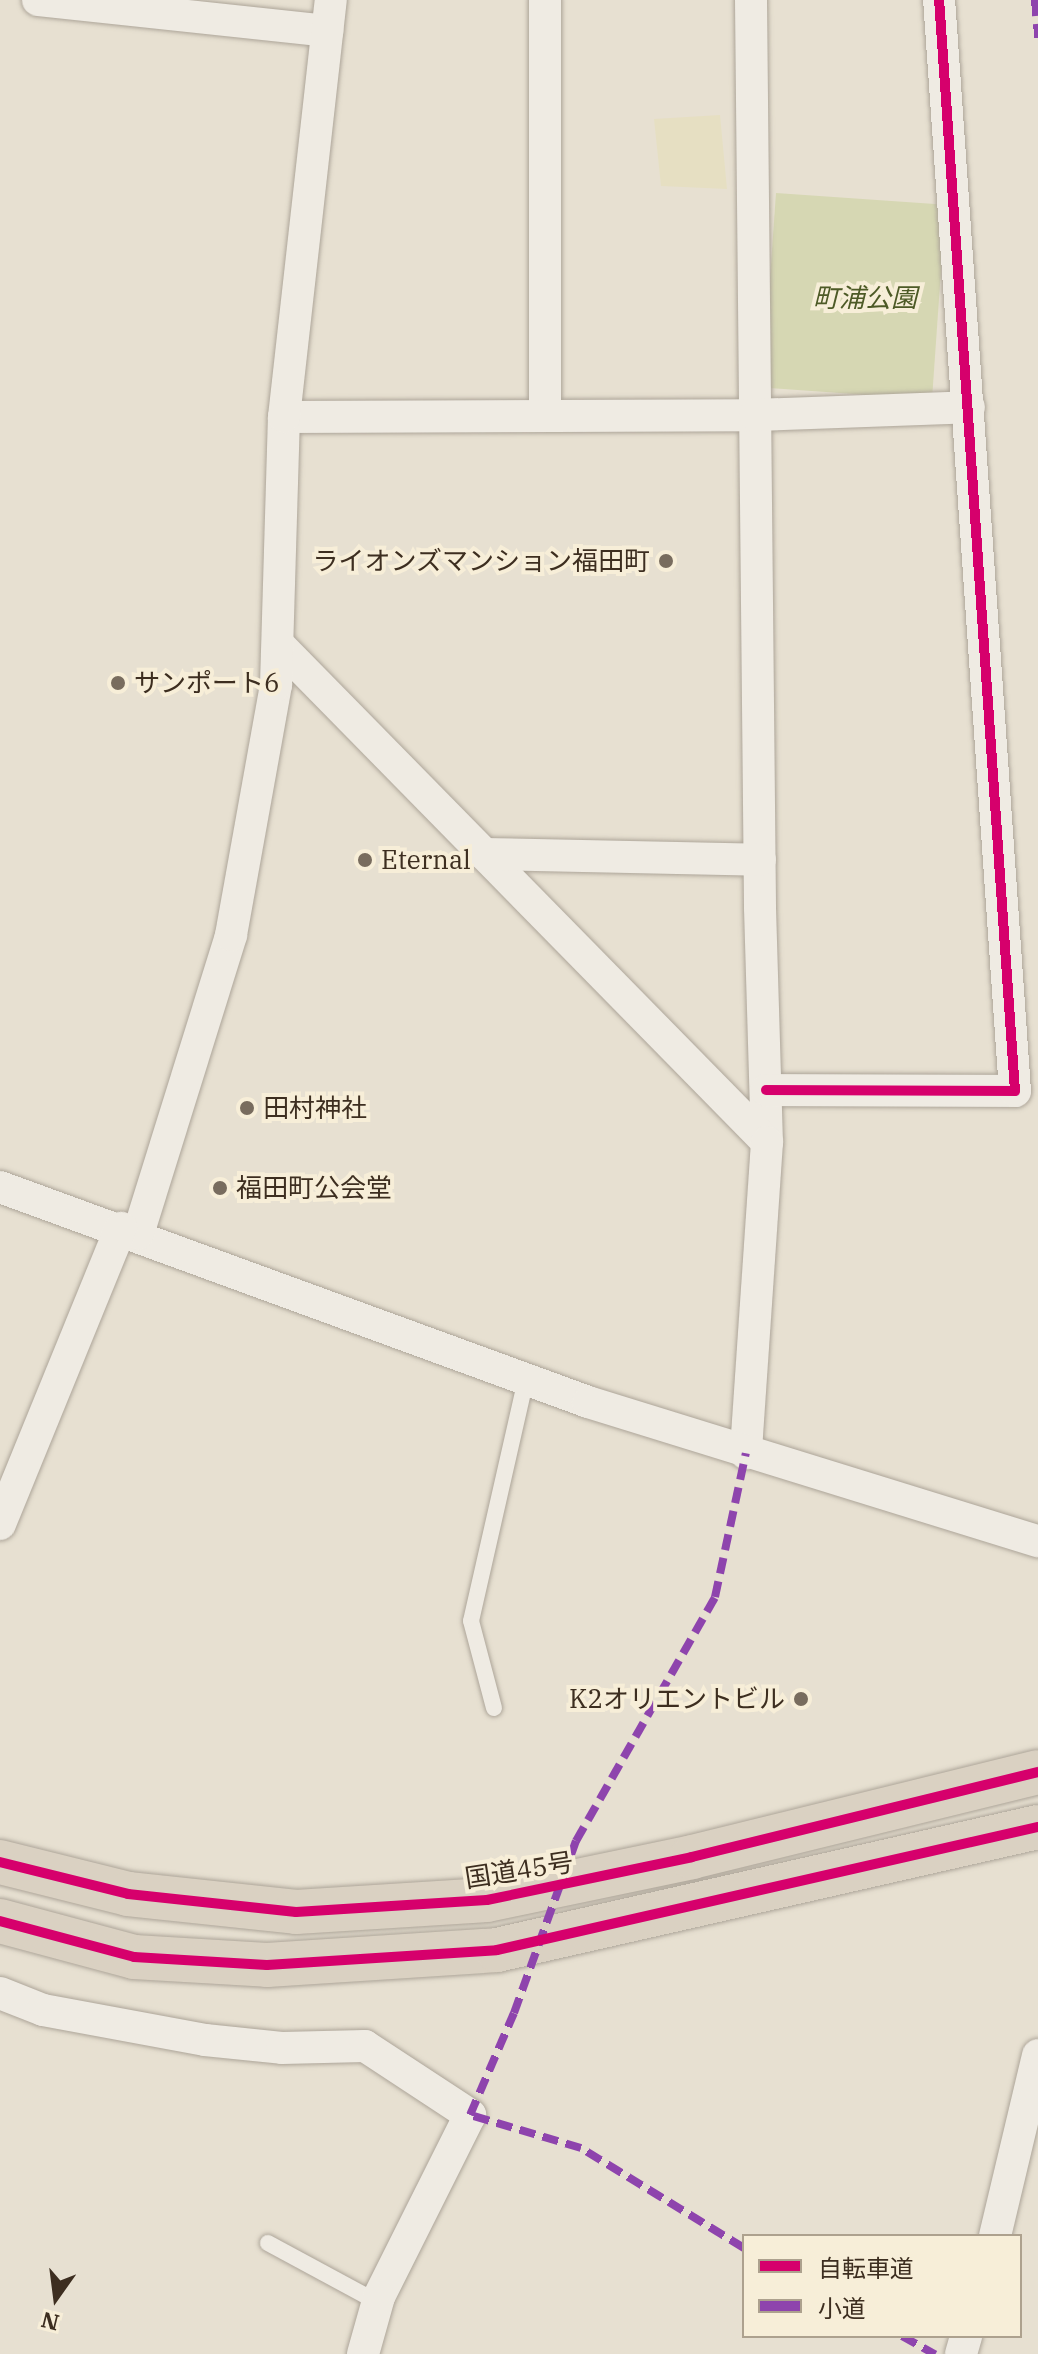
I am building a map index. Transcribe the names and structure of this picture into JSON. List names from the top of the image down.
{
  "streets": {
    "highway": ["国道45号"]
  },
  "parks": ["町浦公園"],
  "places": [
    "ライオンズマンション福田町",
    "サンポート6",
    "Eternal",
    "田村神社",
    "福田町公会堂",
    "K2オリエントビル"
  ],
  "legend": ["自転車道", "小道"],
  "north": "bottom"
}
